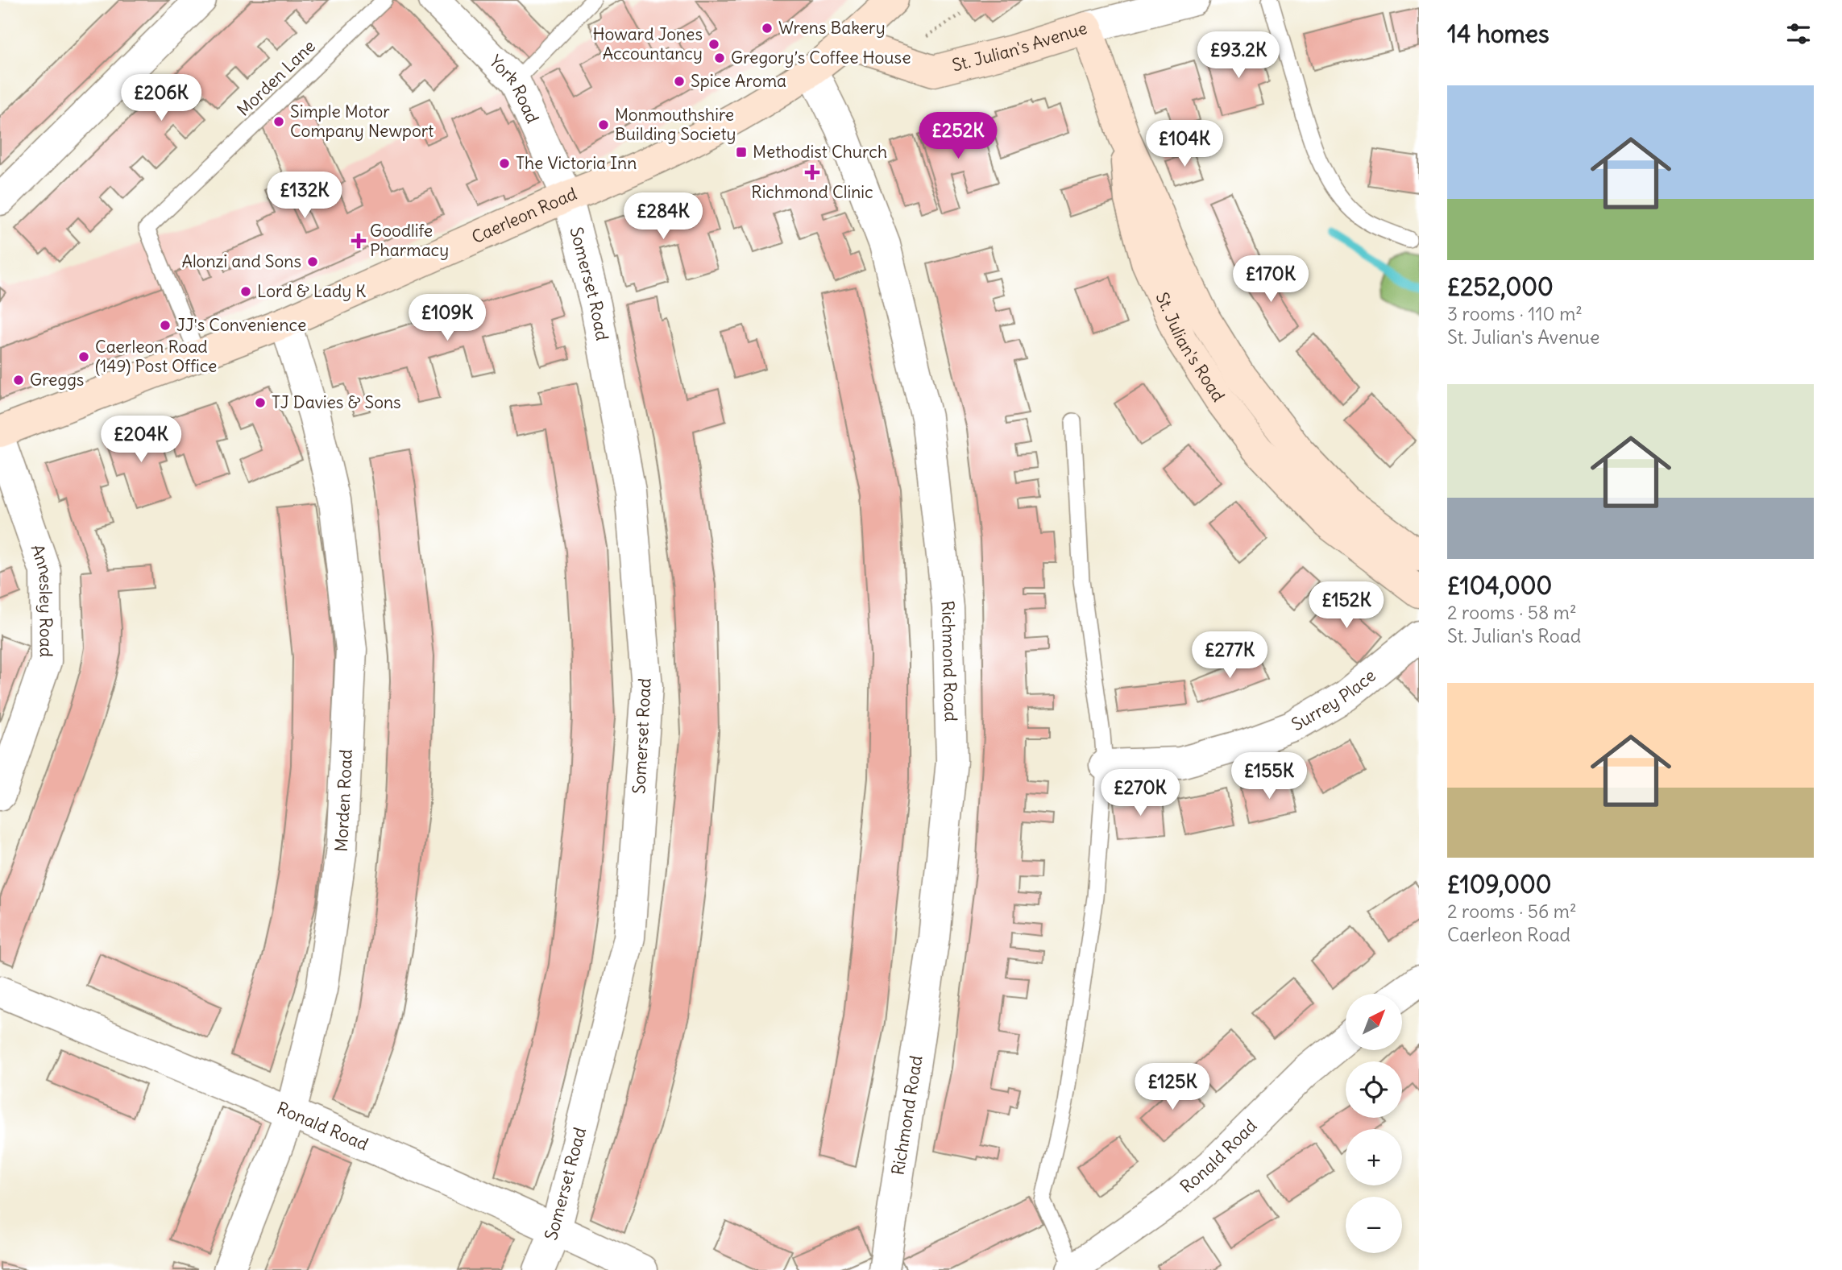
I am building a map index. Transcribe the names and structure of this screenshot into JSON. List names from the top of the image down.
{
  "streets": {
    "street": [
      "St. Julian's Avenue",
      "York Road",
      "Caerleon Road",
      "Somerset Road",
      "St. Julian's Road",
      "Annesley Road",
      "Richmond Road",
      "Surrey Place",
      "Morden Road",
      "Ronald Road"
    ],
    "lane": ["Morden Lane"]
  },
  "crossings": [
    ["St. Julian's Avenue", "Caerleon Road"],
    ["St. Julian's Avenue", "St. Julian's Road"],
    ["Morden Lane", "Caerleon Road"],
    ["York Road", "Caerleon Road"],
    ["York Road", "Somerset Road"],
    ["Caerleon Road", "Somerset Road"],
    ["Caerleon Road", "Richmond Road"],
    ["Caerleon Road", "Morden Road"],
    ["Somerset Road", "Ronald Road"],
    ["Morden Road", "Ronald Road"]
  ],
  "places": {
    "other": [
      "Wrens Bakery",
      "Howard Jones Accountancy",
      "Gregory’s Coffee House",
      "Spice Aroma",
      "Simple Motor Company Newport",
      "Monmouthshire Building Society",
      "The Victoria Inn",
      "Alonzi and Sons",
      "Lord & Lady K",
      "JJ's Convenience",
      "Caerleon Road (149) Post Office",
      "Greggs",
      "TJ Davies & Sons"
    ],
    "transit": ["Methodist Church"],
    "health": ["Richmond Clinic", "Goodlife Pharmacy"]
  },
  "north": "top right",
  "page": {
    "heading": "14 homes",
    "price": [
      "£93.2K",
      "£206K",
      "£252K",
      "£104K",
      "£132K",
      "£284K",
      "£170K",
      "£109K",
      "£204K",
      "£152K",
      "£277K",
      "£155K",
      "£270K",
      "£125K"
    ],
    "list": [
      {
        "name": "£252,000",
        "note": "3 rooms · 110 m² · St. Julian's Avenue"
      },
      {
        "name": "£104,000",
        "note": "2 rooms · 58 m² · St. Julian's Road"
      },
      {
        "name": "£109,000",
        "note": "2 rooms · 56 m² · Caerleon Road"
      }
    ],
    "map_buttons": ["+", "−"]
  }
}
